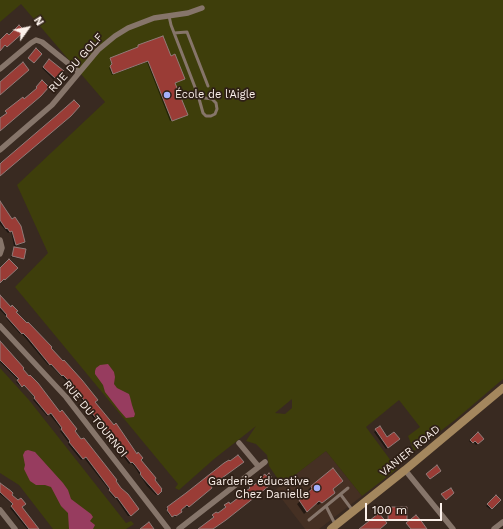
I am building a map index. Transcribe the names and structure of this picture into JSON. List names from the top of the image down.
{
  "streets": {
    "main road": ["VANIER ROAD"],
    "street": ["RUE DU GOLF", "RUE DU TOURNOI"]
  },
  "places": ["École de l'Aigle", "Garderie éducative Chez Danielle"],
  "scale_bar": "100 m",
  "north": "top right"
}
